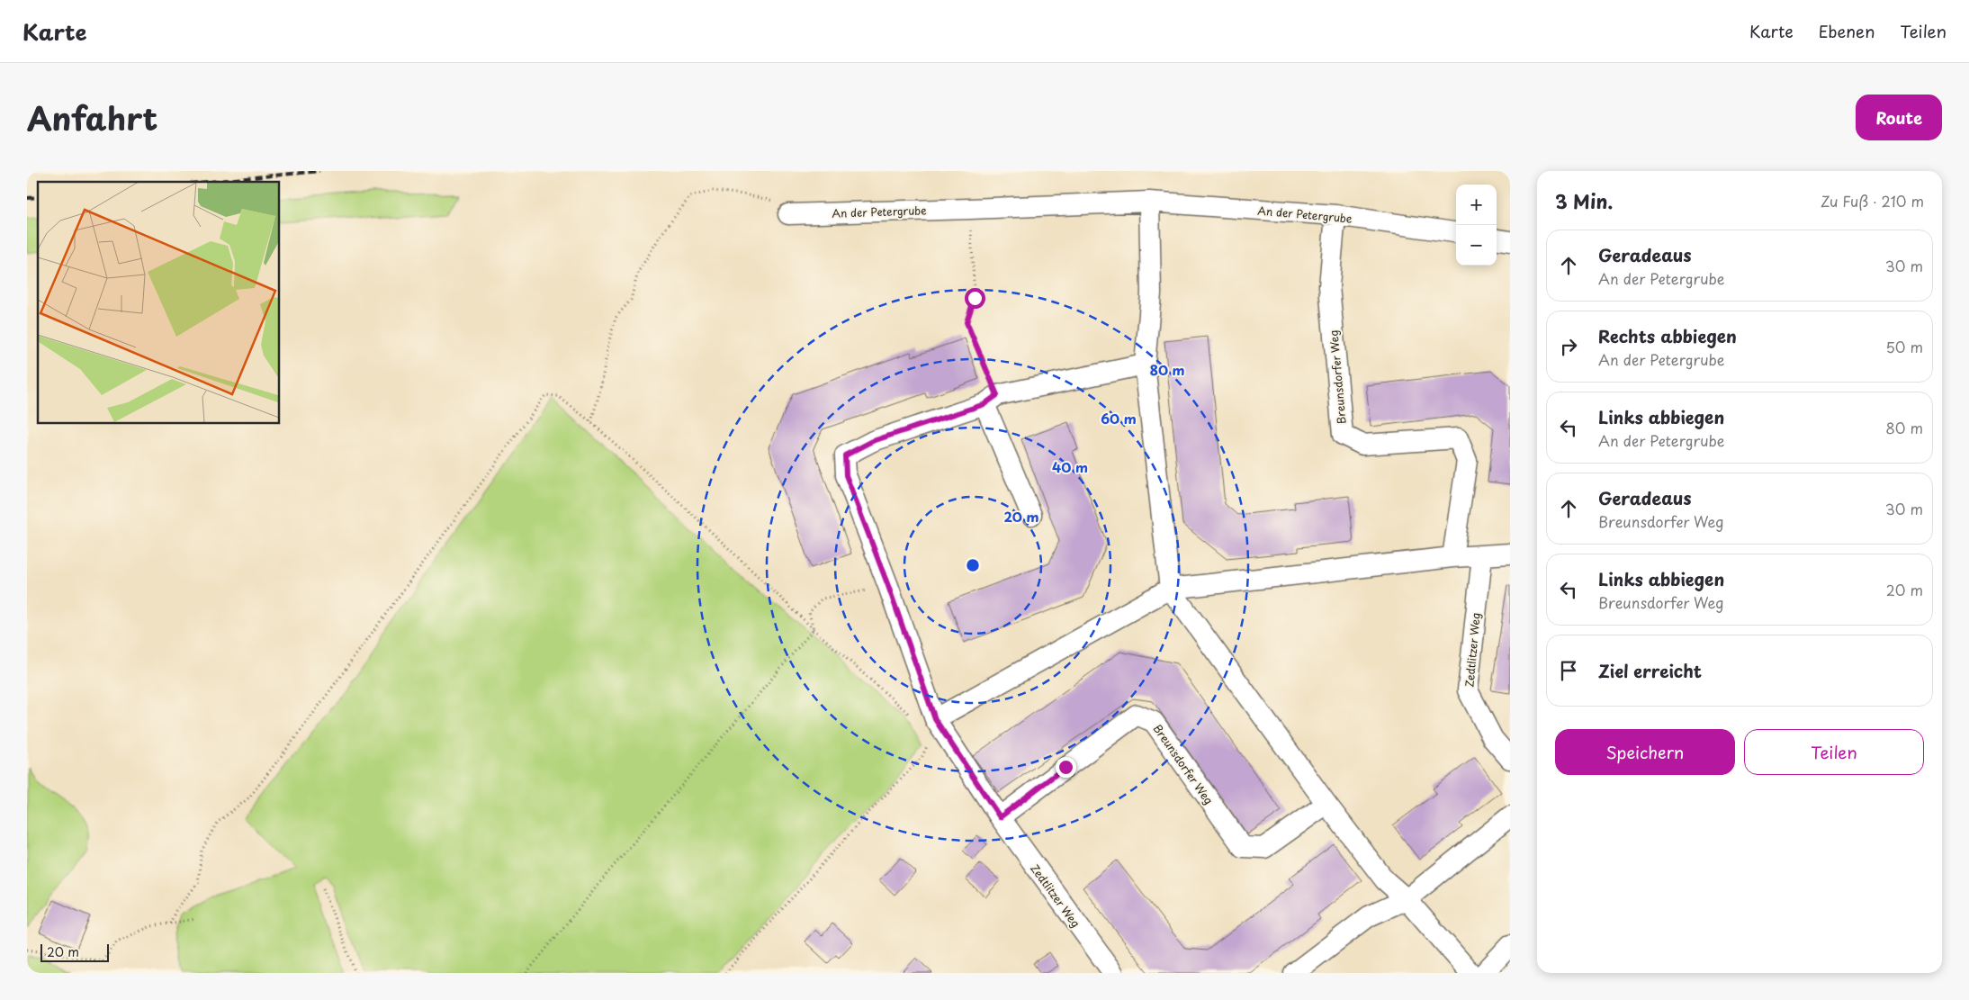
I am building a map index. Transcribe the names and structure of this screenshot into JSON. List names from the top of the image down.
{
  "streets": {
    "street": ["An der Petergrube", "Breunsdorfer Weg", "Zedtlitzer Weg"]
  },
  "crossings": [
    ["An der Petergrube", "Breunsdorfer Weg"],
    ["Breunsdorfer Weg", "Zedtlitzer Weg"]
  ],
  "scale_bar": "20 m",
  "page": {
    "header": "Karte",
    "nav": ["Karte", "Ebenen", "Teilen"],
    "title": "Anfahrt",
    "buttons": [
      "Route",
      ["Speichern", "Teilen"]
    ],
    "heading": ["3 Min.", "Zu Fuß · 210 m"],
    "map_buttons": ["+", "−"],
    "list": [
      ["Geradeaus", "An der Petergrube", "30 m"],
      ["Rechts abbiegen", "An der Petergrube", "50 m"],
      ["Links abbiegen", "An der Petergrube", "80 m"],
      ["Geradeaus", "Breunsdorfer Weg", "30 m"],
      ["Links abbiegen", "Breunsdorfer Weg", "20 m"],
      "Ziel erreicht"
    ],
    "scale": "20 m"
  },
  "rings": [
    "80 m",
    "60 m",
    "40 m",
    "20 m"
  ]
}
